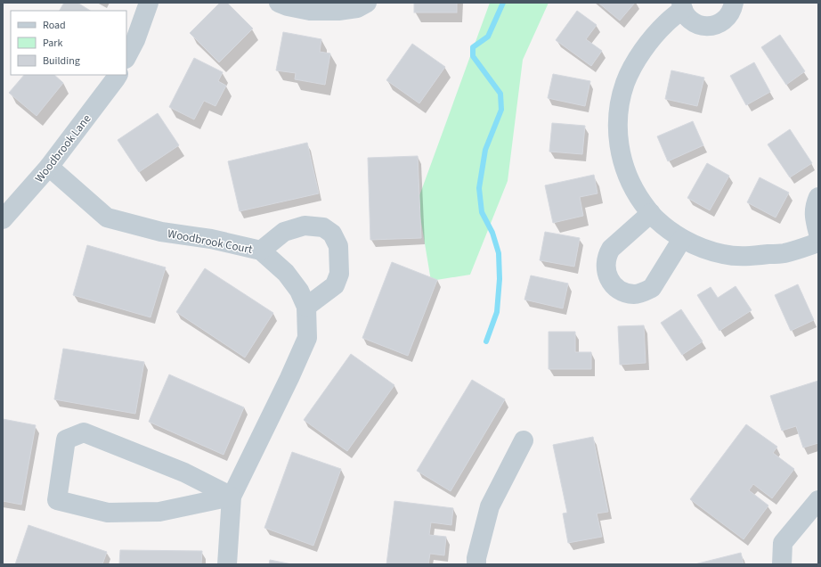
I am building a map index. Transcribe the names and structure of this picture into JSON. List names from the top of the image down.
{
  "streets": {
    "street": ["Woodbrook Lane", "Woodbrook Court"]
  },
  "crossings": [
    ["Woodbrook Lane", "Woodbrook Court"]
  ],
  "legend": ["Road", "Park", "Building"]
}
